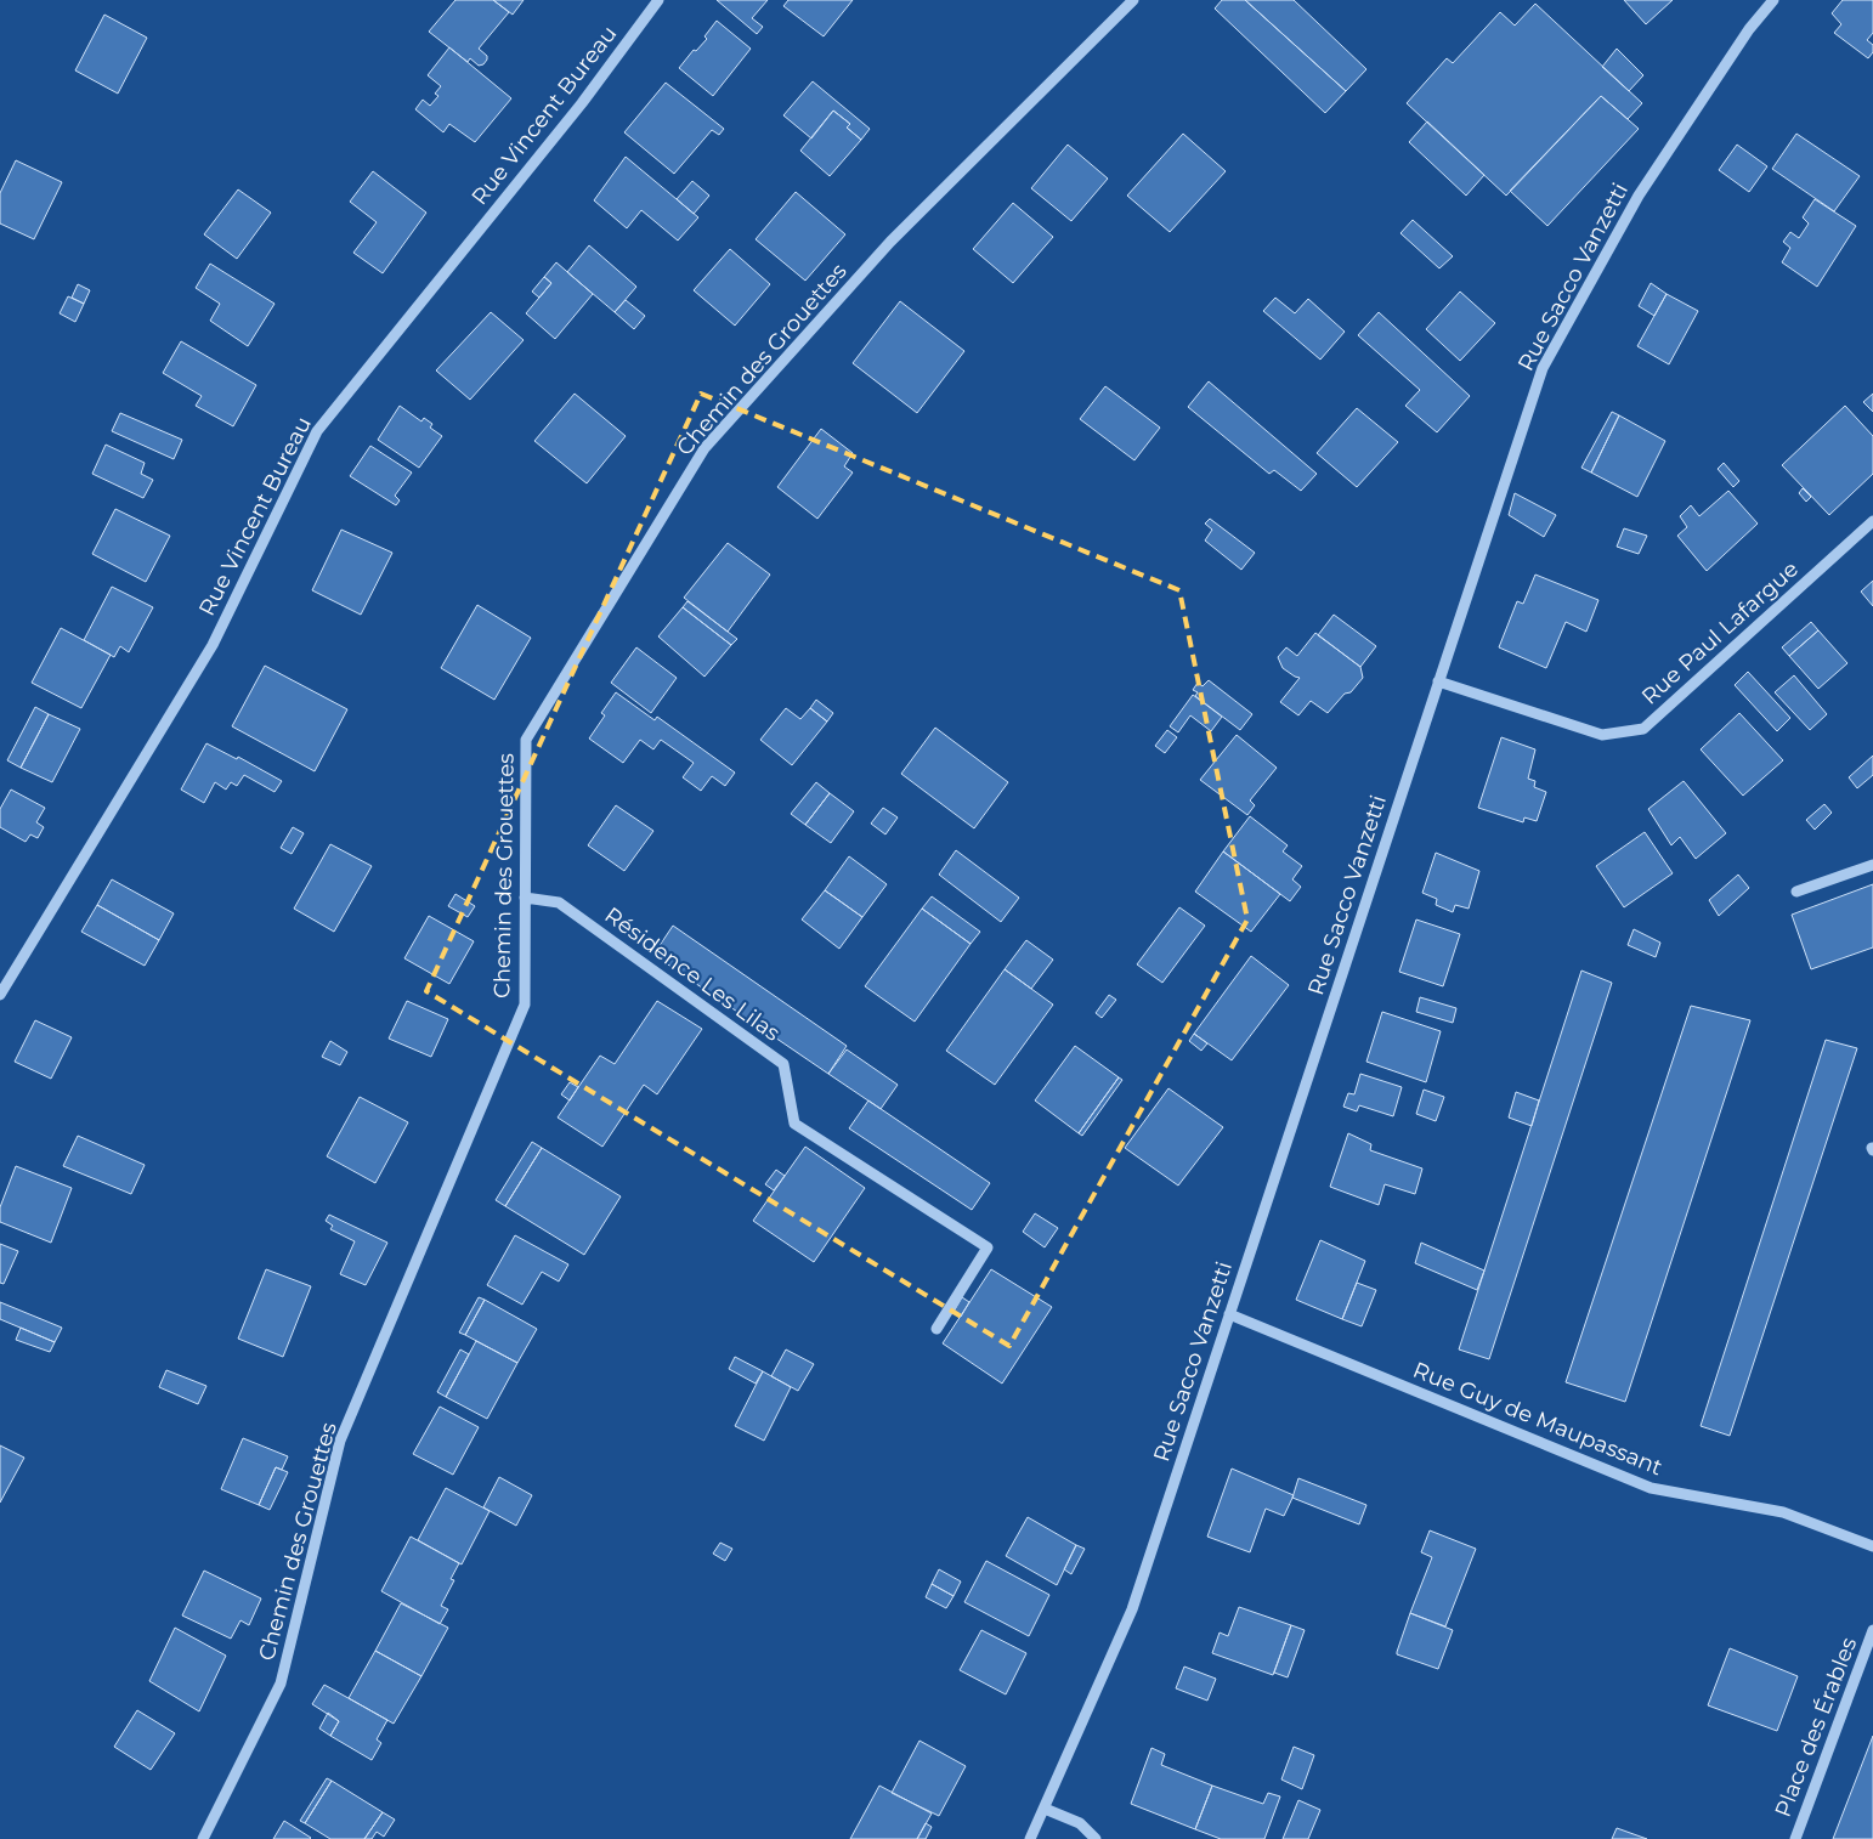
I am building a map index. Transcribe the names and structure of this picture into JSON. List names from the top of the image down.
{
  "streets": {
    "street": [
      "Rue Vincent Bureau",
      "Rue Sacco Vanzetti",
      "Chemin des Grouettes",
      "Rue Paul Lafargue",
      "Résidence Les Lilas",
      "Rue Guy de Maupassant",
      "Place des Érables"
    ]
  },
  "crossings": [
    ["Rue Sacco Vanzetti", "Rue Paul Lafargue"],
    ["Rue Sacco Vanzetti", "Rue Guy de Maupassant"],
    ["Chemin des Grouettes", "Résidence Les Lilas"]
  ]
}
